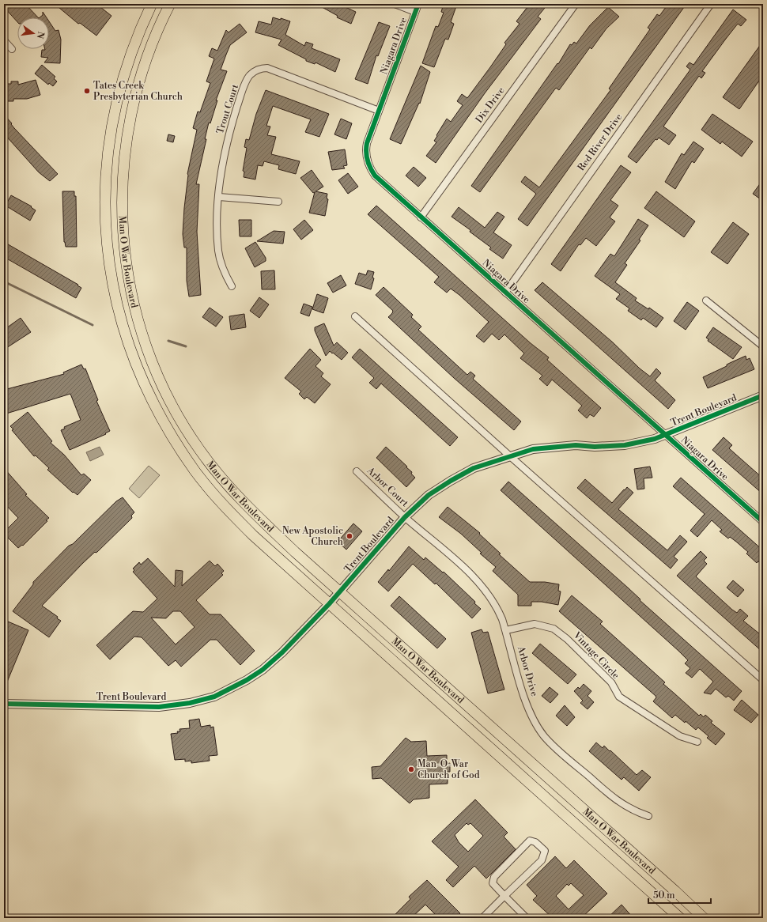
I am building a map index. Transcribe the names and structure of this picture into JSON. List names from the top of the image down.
{
  "streets": {
    "main road": ["Man O War Boulevard"],
    "street": [
      "Niagara Drive",
      "Dix Drive",
      "Trout Court",
      "Red River Drive",
      "Trent Boulevard",
      "Arbor Court",
      "Vintage Circle",
      "Arbor Drive"
    ]
  },
  "crossings": [
    ["Niagara Drive", "Dix Drive"],
    ["Niagara Drive", "Trout Court"],
    ["Niagara Drive", "Red River Drive"],
    ["Niagara Drive", "Trent Boulevard"],
    ["Man O War Boulevard", "Trent Boulevard"],
    ["Trent Boulevard", "Arbor Court"],
    ["Trent Boulevard", "Arbor Drive"],
    ["Arbor Court", "Arbor Drive"],
    ["Vintage Circle", "Arbor Drive"]
  ],
  "places": ["Tates Creek Presbyterian Church", "New Apostolic Church", "Man-O-War Church of God"],
  "scale_bar": "50 m",
  "north": "right"
}
